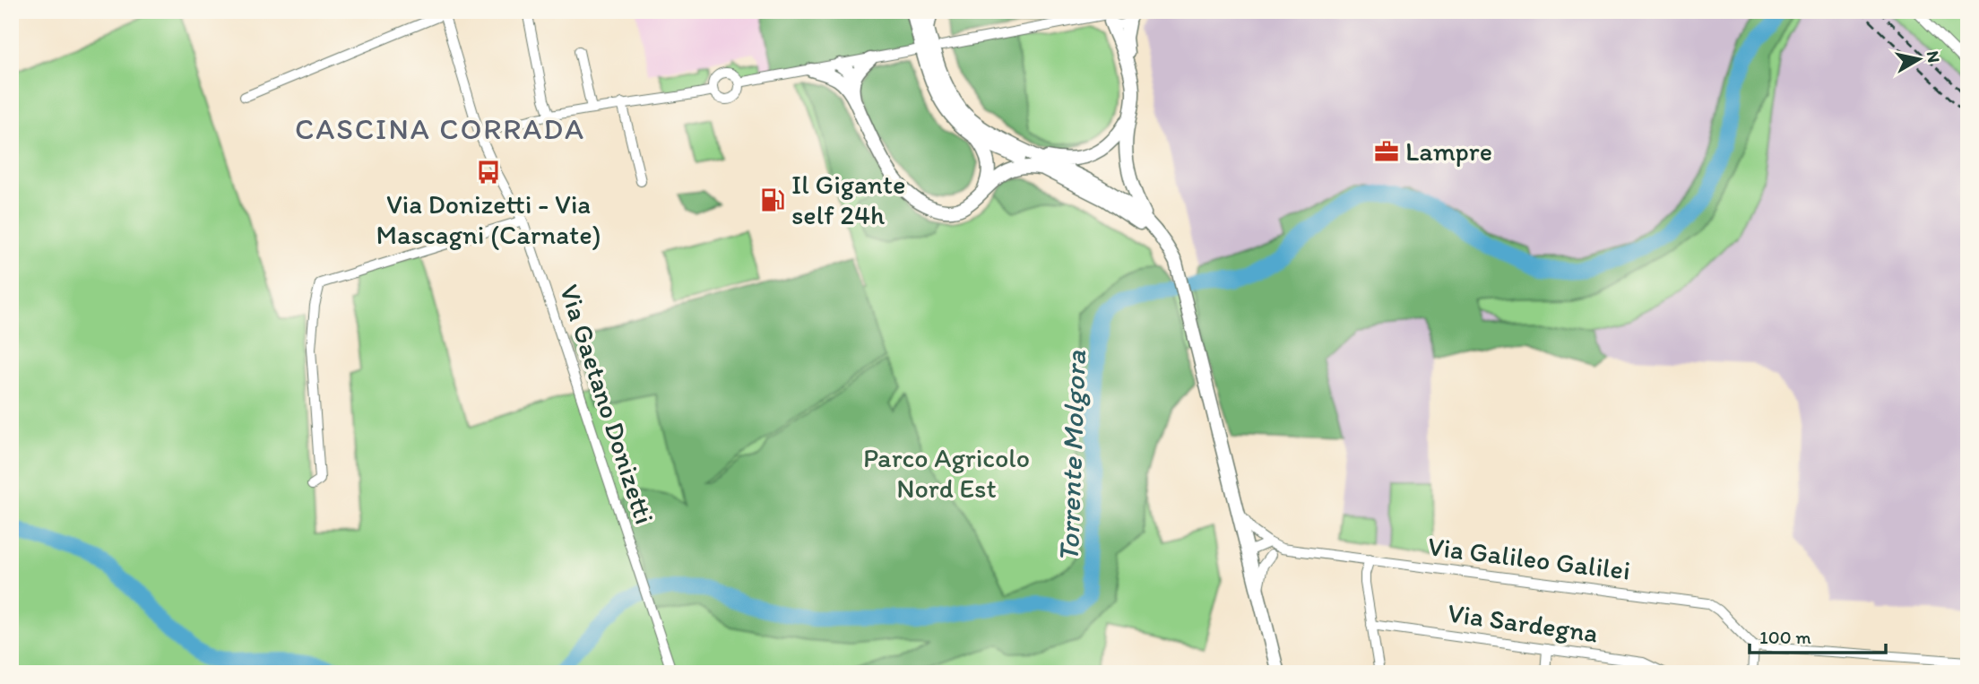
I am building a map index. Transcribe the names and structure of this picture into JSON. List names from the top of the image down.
{
  "streets": {
    "street": ["Via Gaetano Donizetti", "Via Galileo Galilei", "Via Sardegna"]
  },
  "districts": ["CASCINA CORRADA"],
  "water": ["Torrente Molgora"],
  "parks": ["Parco Agricolo Nord Est"],
  "places": {
    "office": ["Lampre"],
    "bus stop": ["Via Donizetti - Via Mascagni (Carnate)"],
    "fuel station": ["Il Gigante self 24h"]
  },
  "scale_bar": "100 m",
  "north": "right"
}
